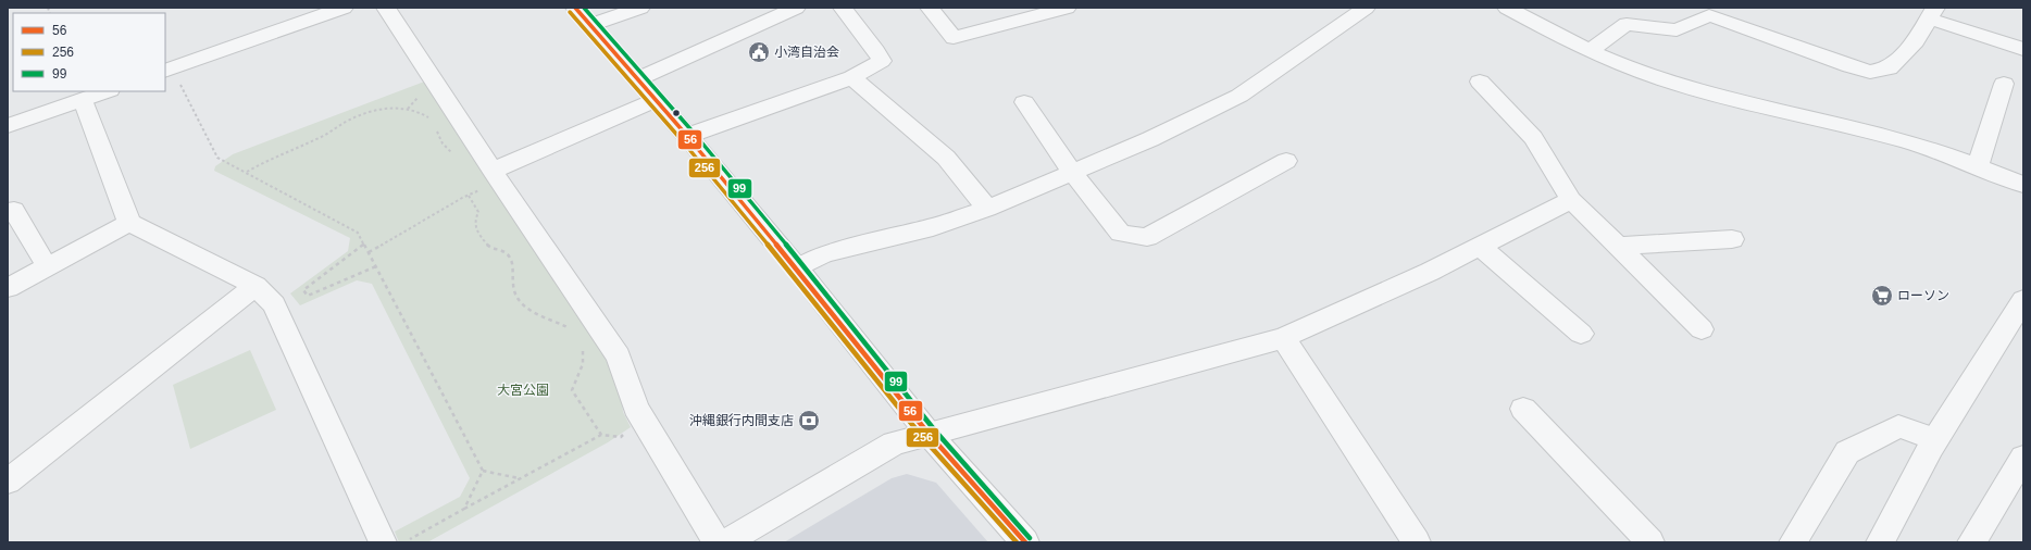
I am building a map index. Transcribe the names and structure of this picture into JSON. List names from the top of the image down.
{
  "parks": ["大宮公園"],
  "places": {
    "public building": ["小湾自治会"],
    "supermarket": ["ローソン"],
    "bank": ["沖縄銀行内間支店"]
  },
  "lines": ["transit line 56", "transit line 99", "transit line 256"],
  "legend": ["56", "256", "99"]
}
